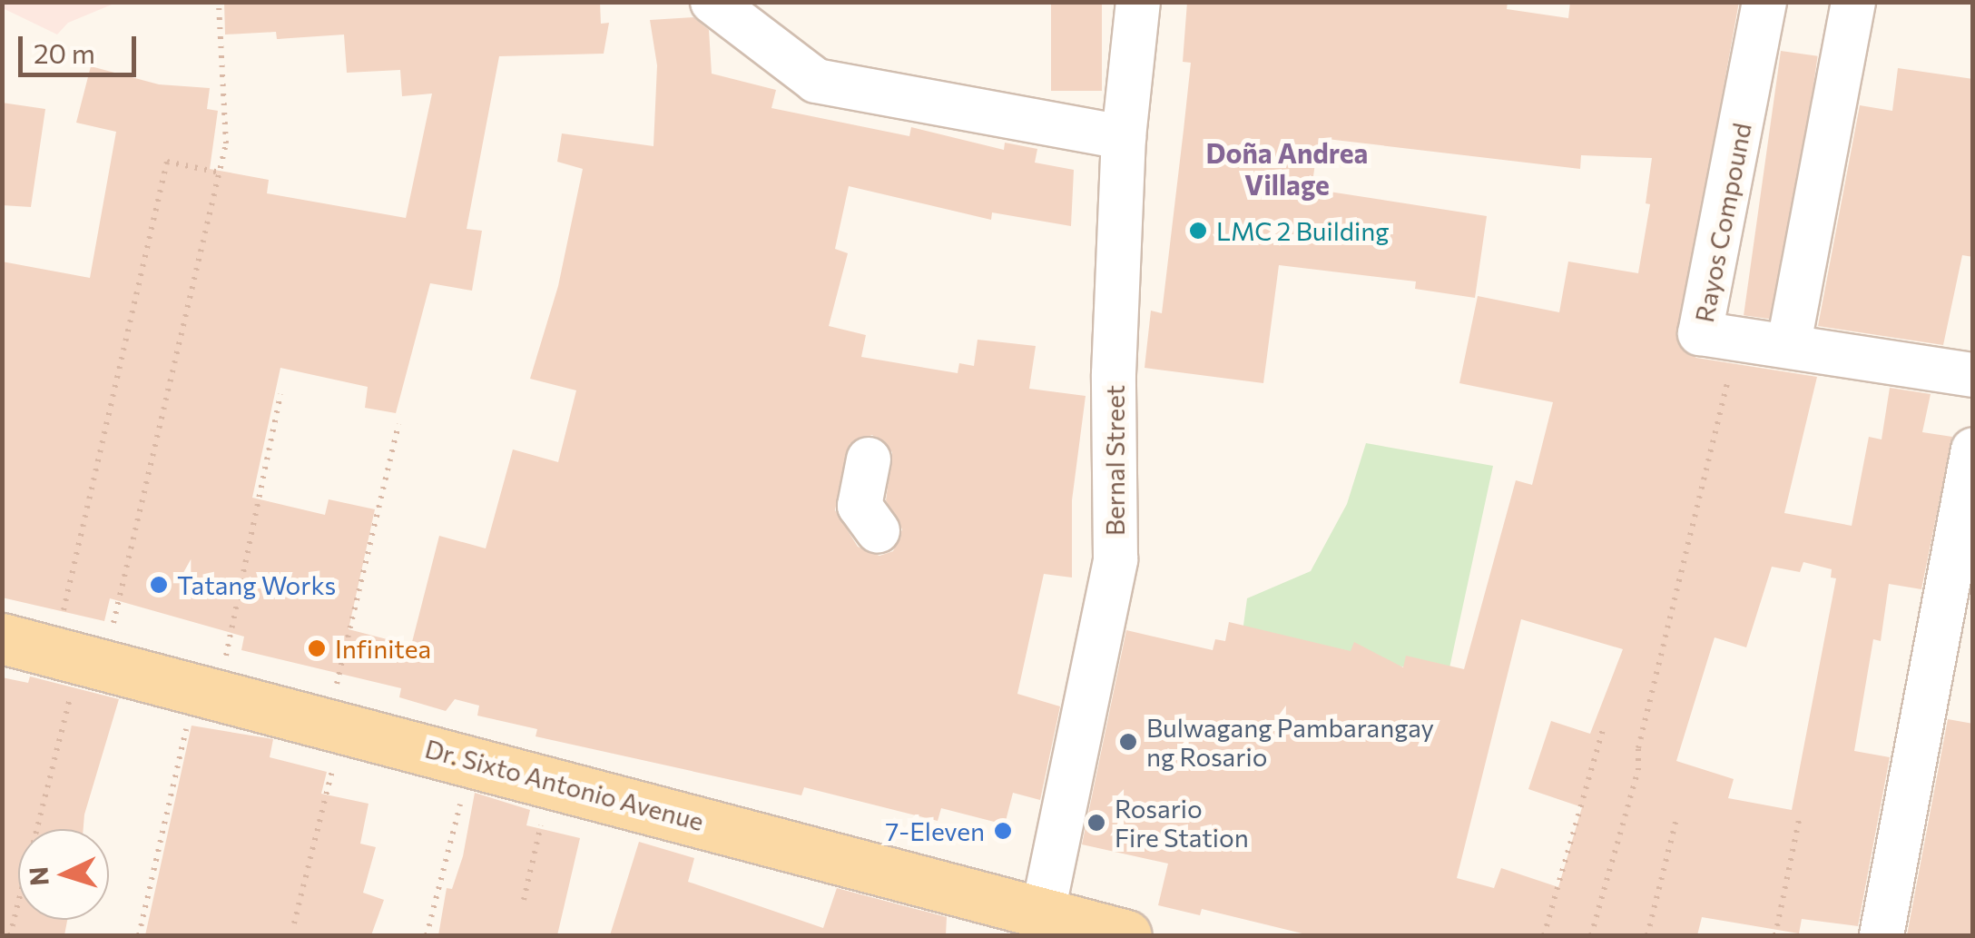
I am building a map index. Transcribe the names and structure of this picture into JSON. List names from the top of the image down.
{
  "streets": {
    "main road": ["Dr. Sixto Antonio Avenue"],
    "street": ["Rayos Compound", "Bernal Street"]
  },
  "crossings": [
    ["Bernal Street", "Dr. Sixto Antonio Avenue"]
  ],
  "districts": ["Doña Andrea Village"],
  "places": [
    "LMC 2 Building",
    "Tatang Works",
    "Infinitea",
    "Bulwagang Pambarangay ng Rosario",
    "Rosario Fire Station",
    "7-Eleven"
  ],
  "scale_bar": "20 m",
  "north": "left"
}
